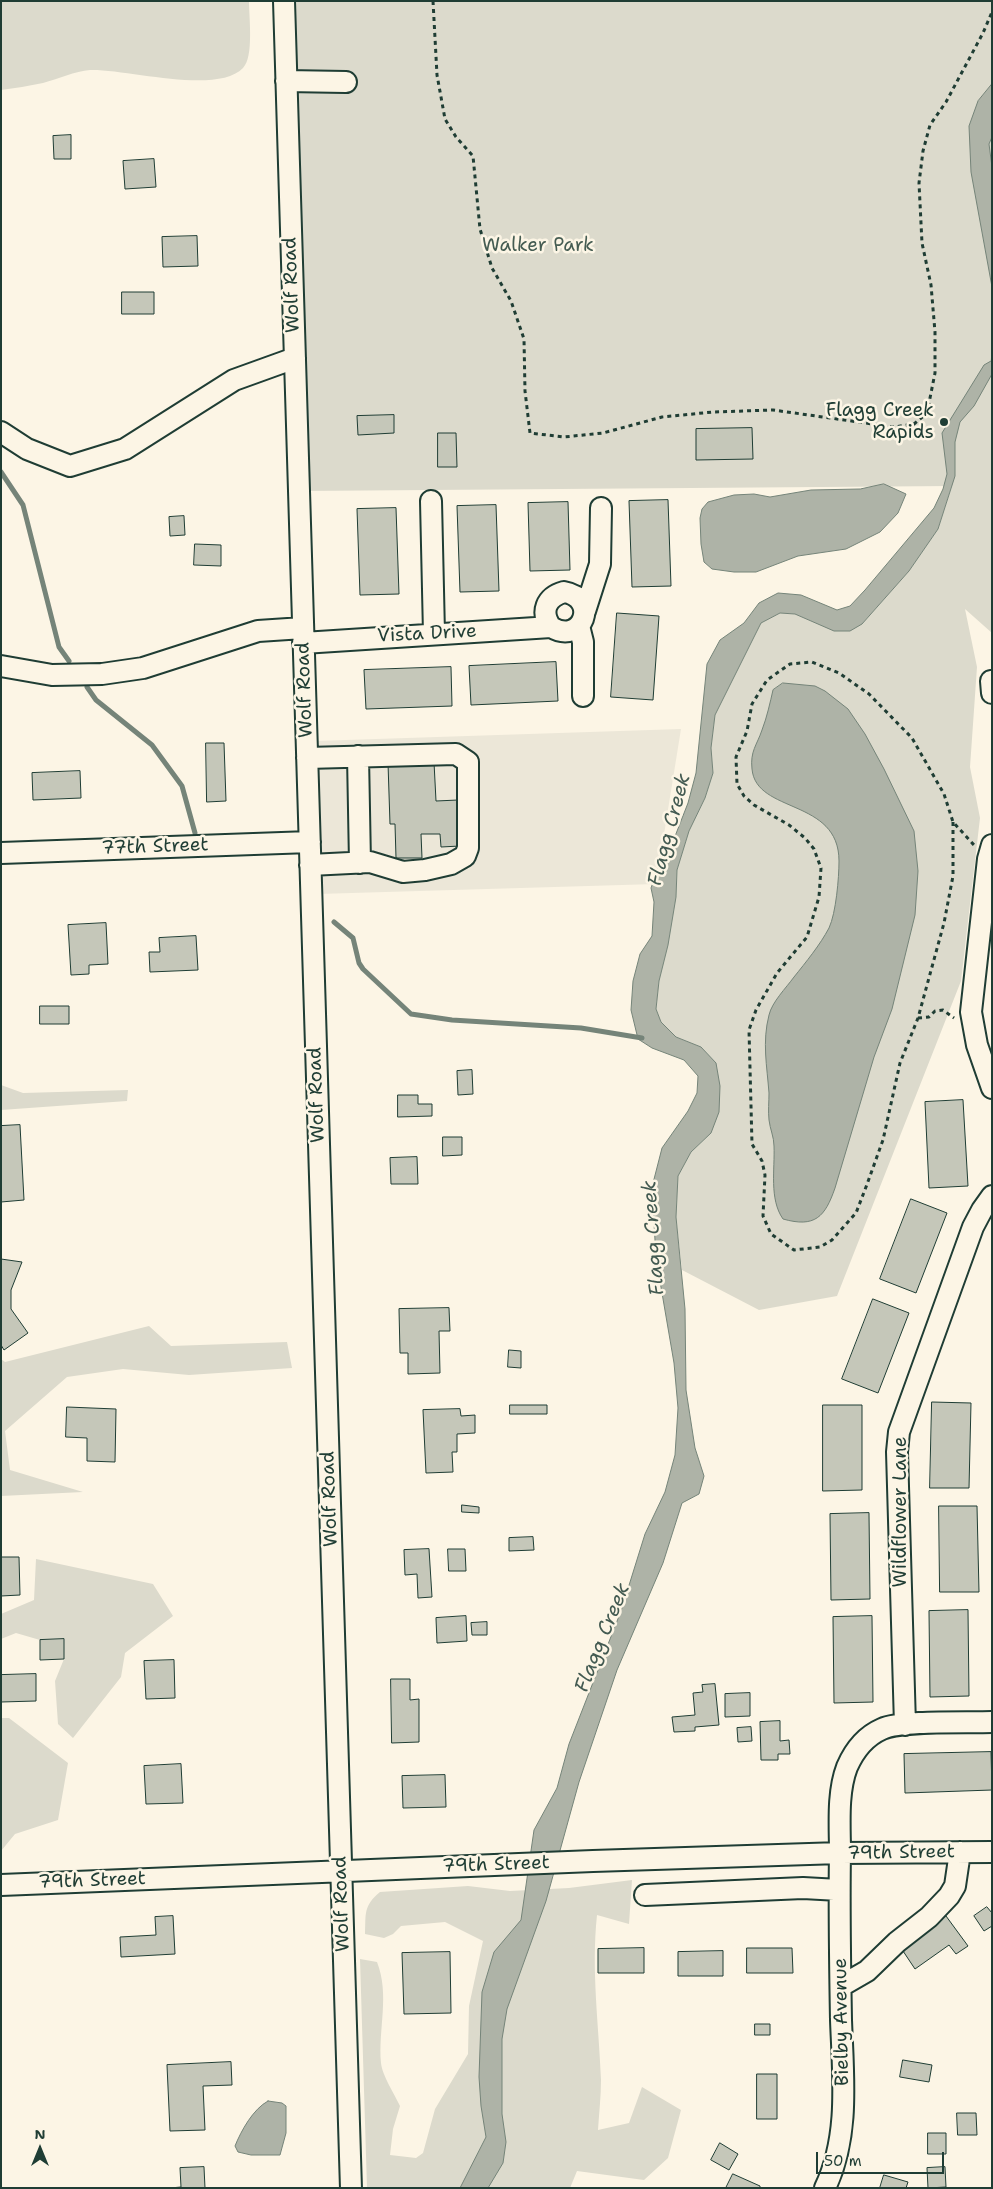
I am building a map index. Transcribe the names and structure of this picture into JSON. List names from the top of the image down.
{
  "streets": {
    "street": [
      "Wolf Road",
      "Vista Drive",
      "77th Street",
      "Wildflower Lane",
      "79th Street",
      "Bielby Avenue"
    ]
  },
  "crossings": [
    ["Wolf Road", "Vista Drive"],
    ["Wolf Road", "77th Street"],
    ["Wolf Road", "79th Street"],
    ["Wildflower Lane", "Bielby Avenue"],
    ["79th Street", "Bielby Avenue"]
  ],
  "water": ["Flagg Creek"],
  "parks": ["Walker Park"],
  "places": ["Flagg Creek Rapids"],
  "scale_bar": "50 m",
  "north": "top"
}
